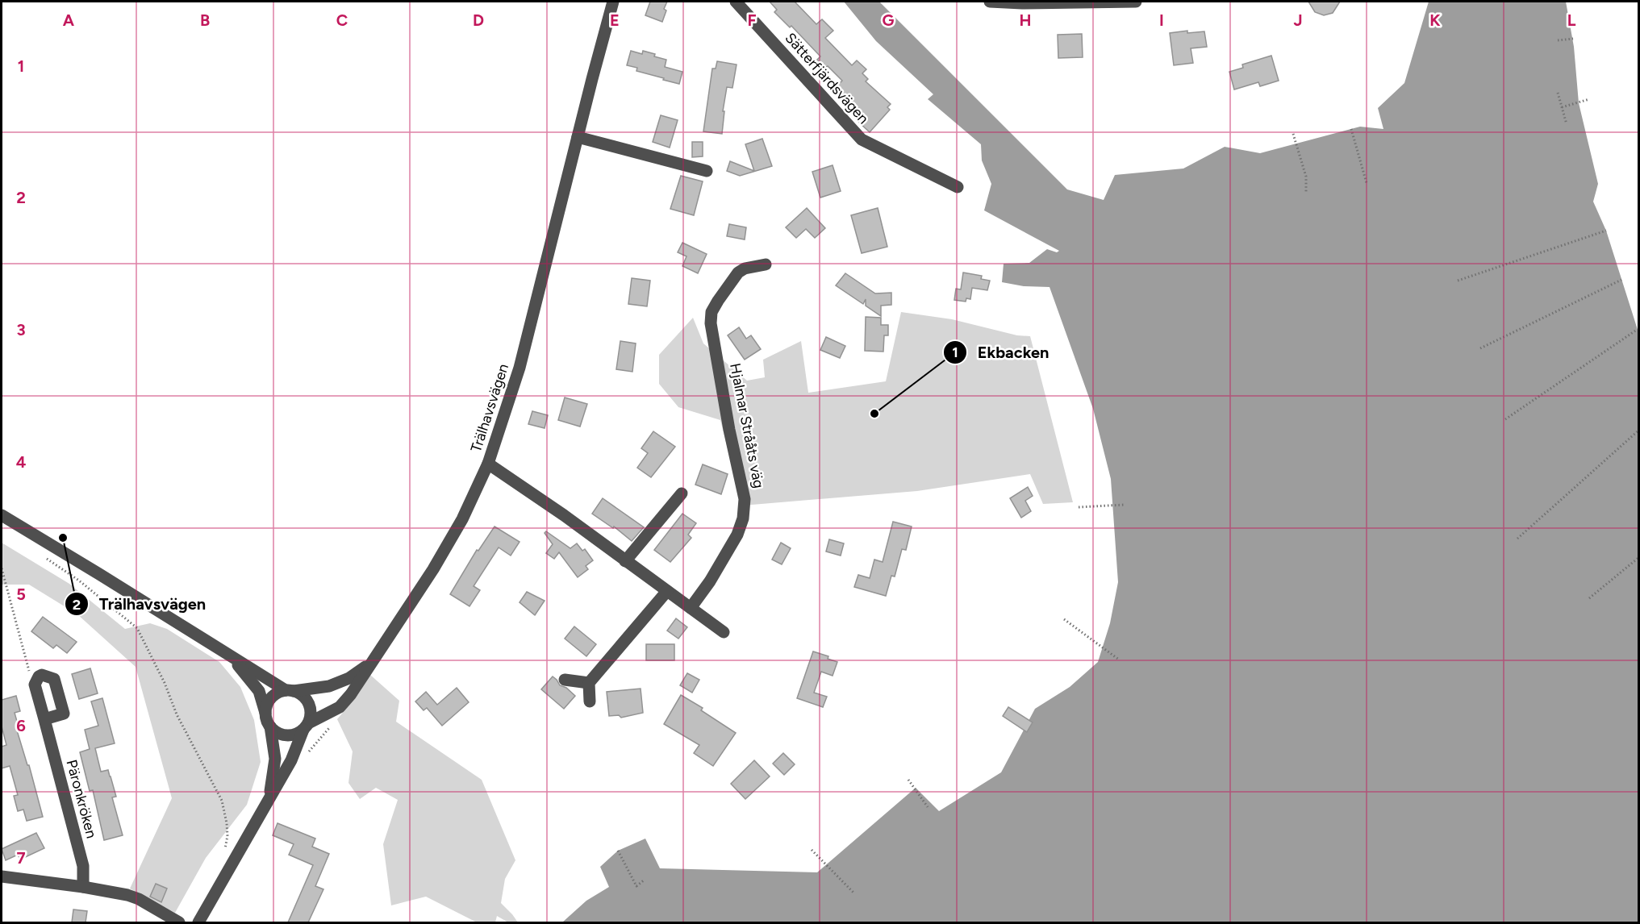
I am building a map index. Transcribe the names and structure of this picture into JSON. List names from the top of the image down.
{
  "streets": {
    "street": [
      "Sätterfjärdsvägen",
      "Trälhavsvägen",
      "Hjalmar Strååts väg",
      "Päronkröken"
    ]
  },
  "places": ["Ekbacken", "Trälhavsvägen"],
  "grid": {
    "columns": [
      "A",
      "B",
      "C",
      "D",
      "E",
      "F",
      "G",
      "H",
      "I",
      "J",
      "K",
      "L"
    ],
    "rows": [
      "1",
      "2",
      "3",
      "4",
      "5",
      "6",
      "7"
    ]
  }
}
